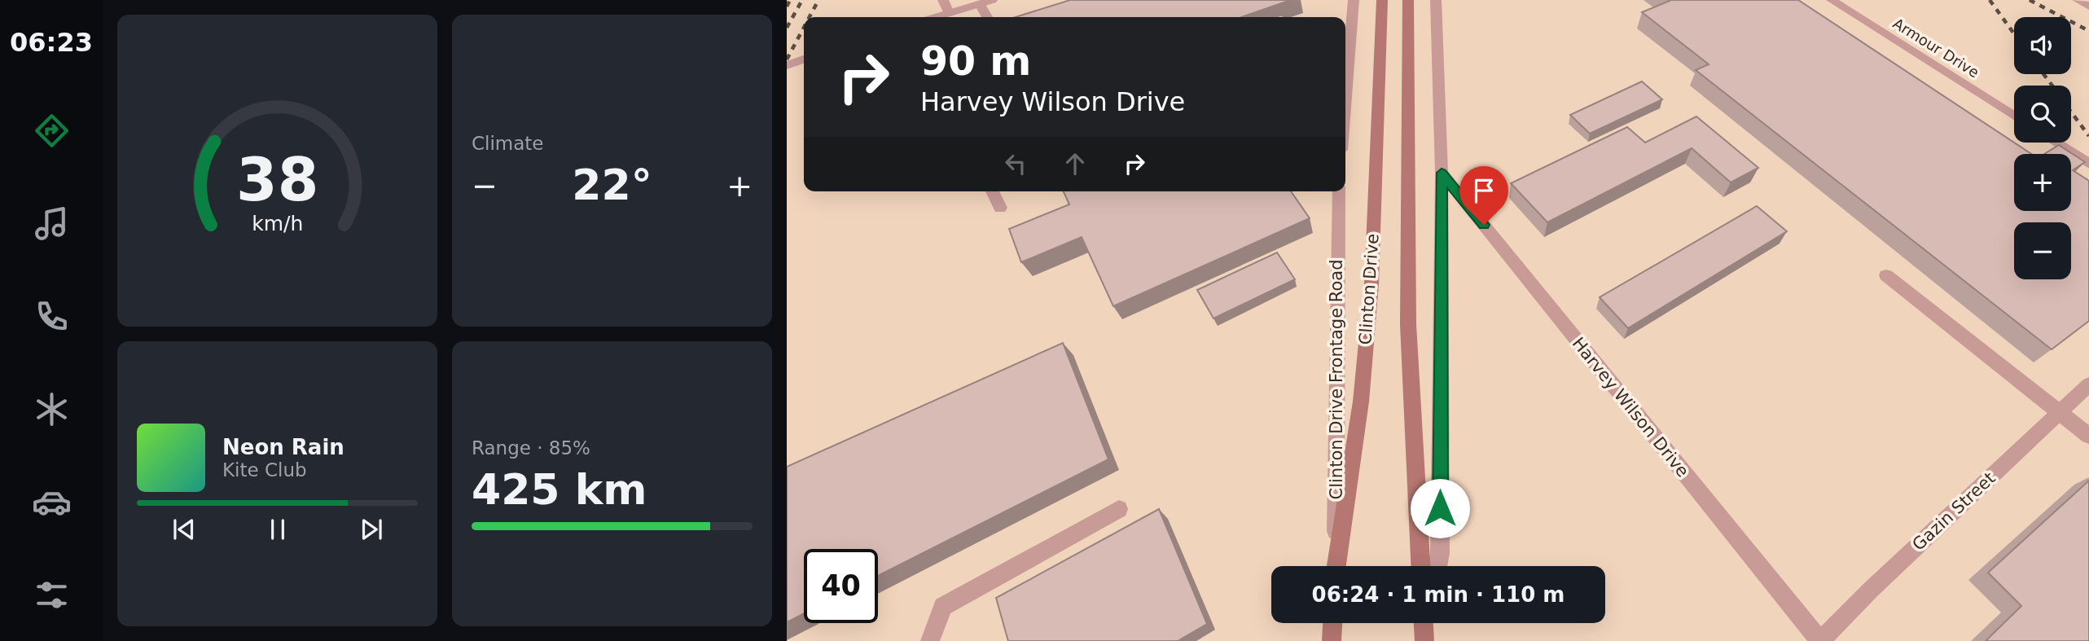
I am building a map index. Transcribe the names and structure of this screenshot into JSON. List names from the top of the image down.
{
  "streets": {
    "main road": ["Clinton Drive"],
    "street": [
      "Armour Drive",
      "Clinton Drive Frontage Road",
      "Harvey Wilson Drive",
      "Gazin Street"
    ]
  },
  "crossings": [
    ["Harvey Wilson Drive", "Gazin Street"]
  ],
  "page": {
    "tabs": "06:23",
    "tile": [
      "Climate",
      ["Range · 85%", "425 km"]
    ],
    "map_buttons": ["+", "−"],
    "turn": ["90 m", "Harvey Wilson Drive"],
    "heat": ["−", "22°", "+"],
    "song": ["Neon Rain", "Kite Club"],
    "limit": "40",
    "trip": "06:24 · 1 min · 110 m",
    "gauge": ["38", "km/h"]
  }
}
